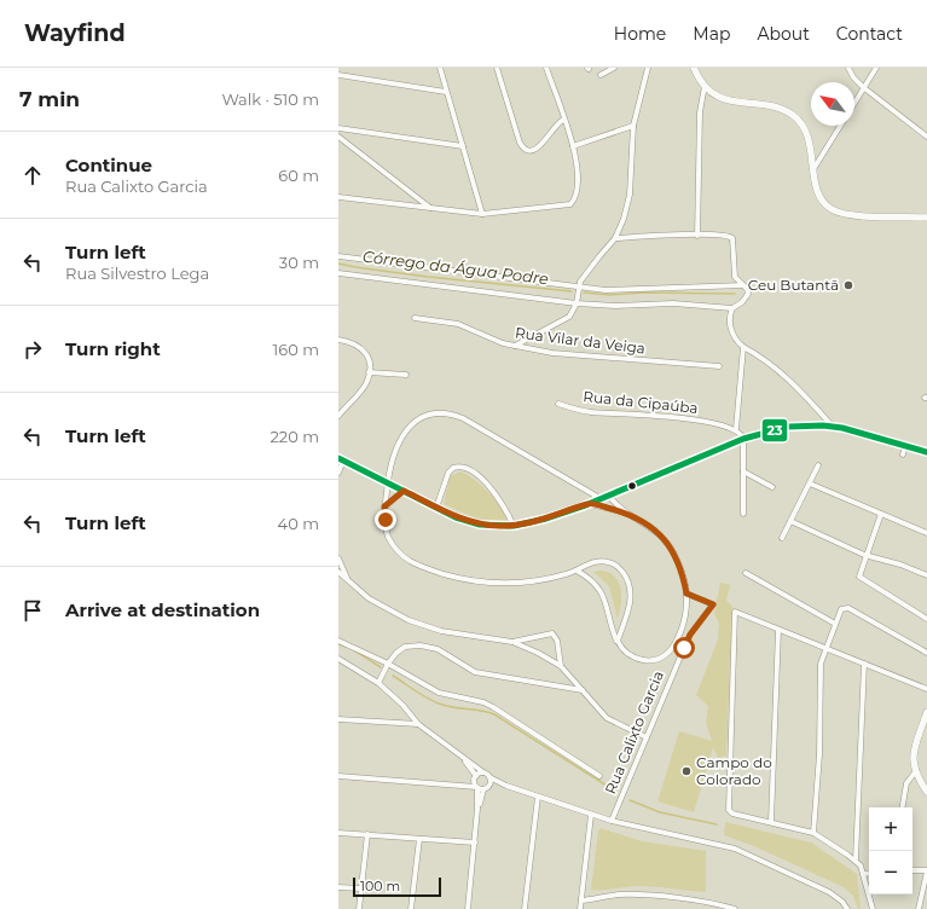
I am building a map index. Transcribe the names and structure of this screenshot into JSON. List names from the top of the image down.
{
  "streets": {
    "street": ["Rua Vilar da Veiga", "Rua da Cipaúba", "Rua Calixto Garcia"]
  },
  "water": ["Córrego da Água Podre"],
  "places": ["Ceu Butantã", "Campo do Colorado"],
  "lines": ["transit line 23"],
  "scale_bar": "100 m",
  "north": "top left",
  "page": {
    "header": "Wayfind",
    "nav": [
      "Home",
      "Map",
      "About",
      "Contact"
    ],
    "heading": ["7 min", "Walk · 510 m"],
    "list": [
      ["Continue", "Rua Calixto Garcia", "60 m"],
      ["Turn left", "Rua Silvestro Lega", "30 m"],
      ["Turn right", "160 m"],
      ["Turn left", "220 m"],
      ["Turn left", "40 m"],
      "Arrive at destination"
    ],
    "map_buttons": ["+", "−"],
    "scale": "100 m"
  }
}
